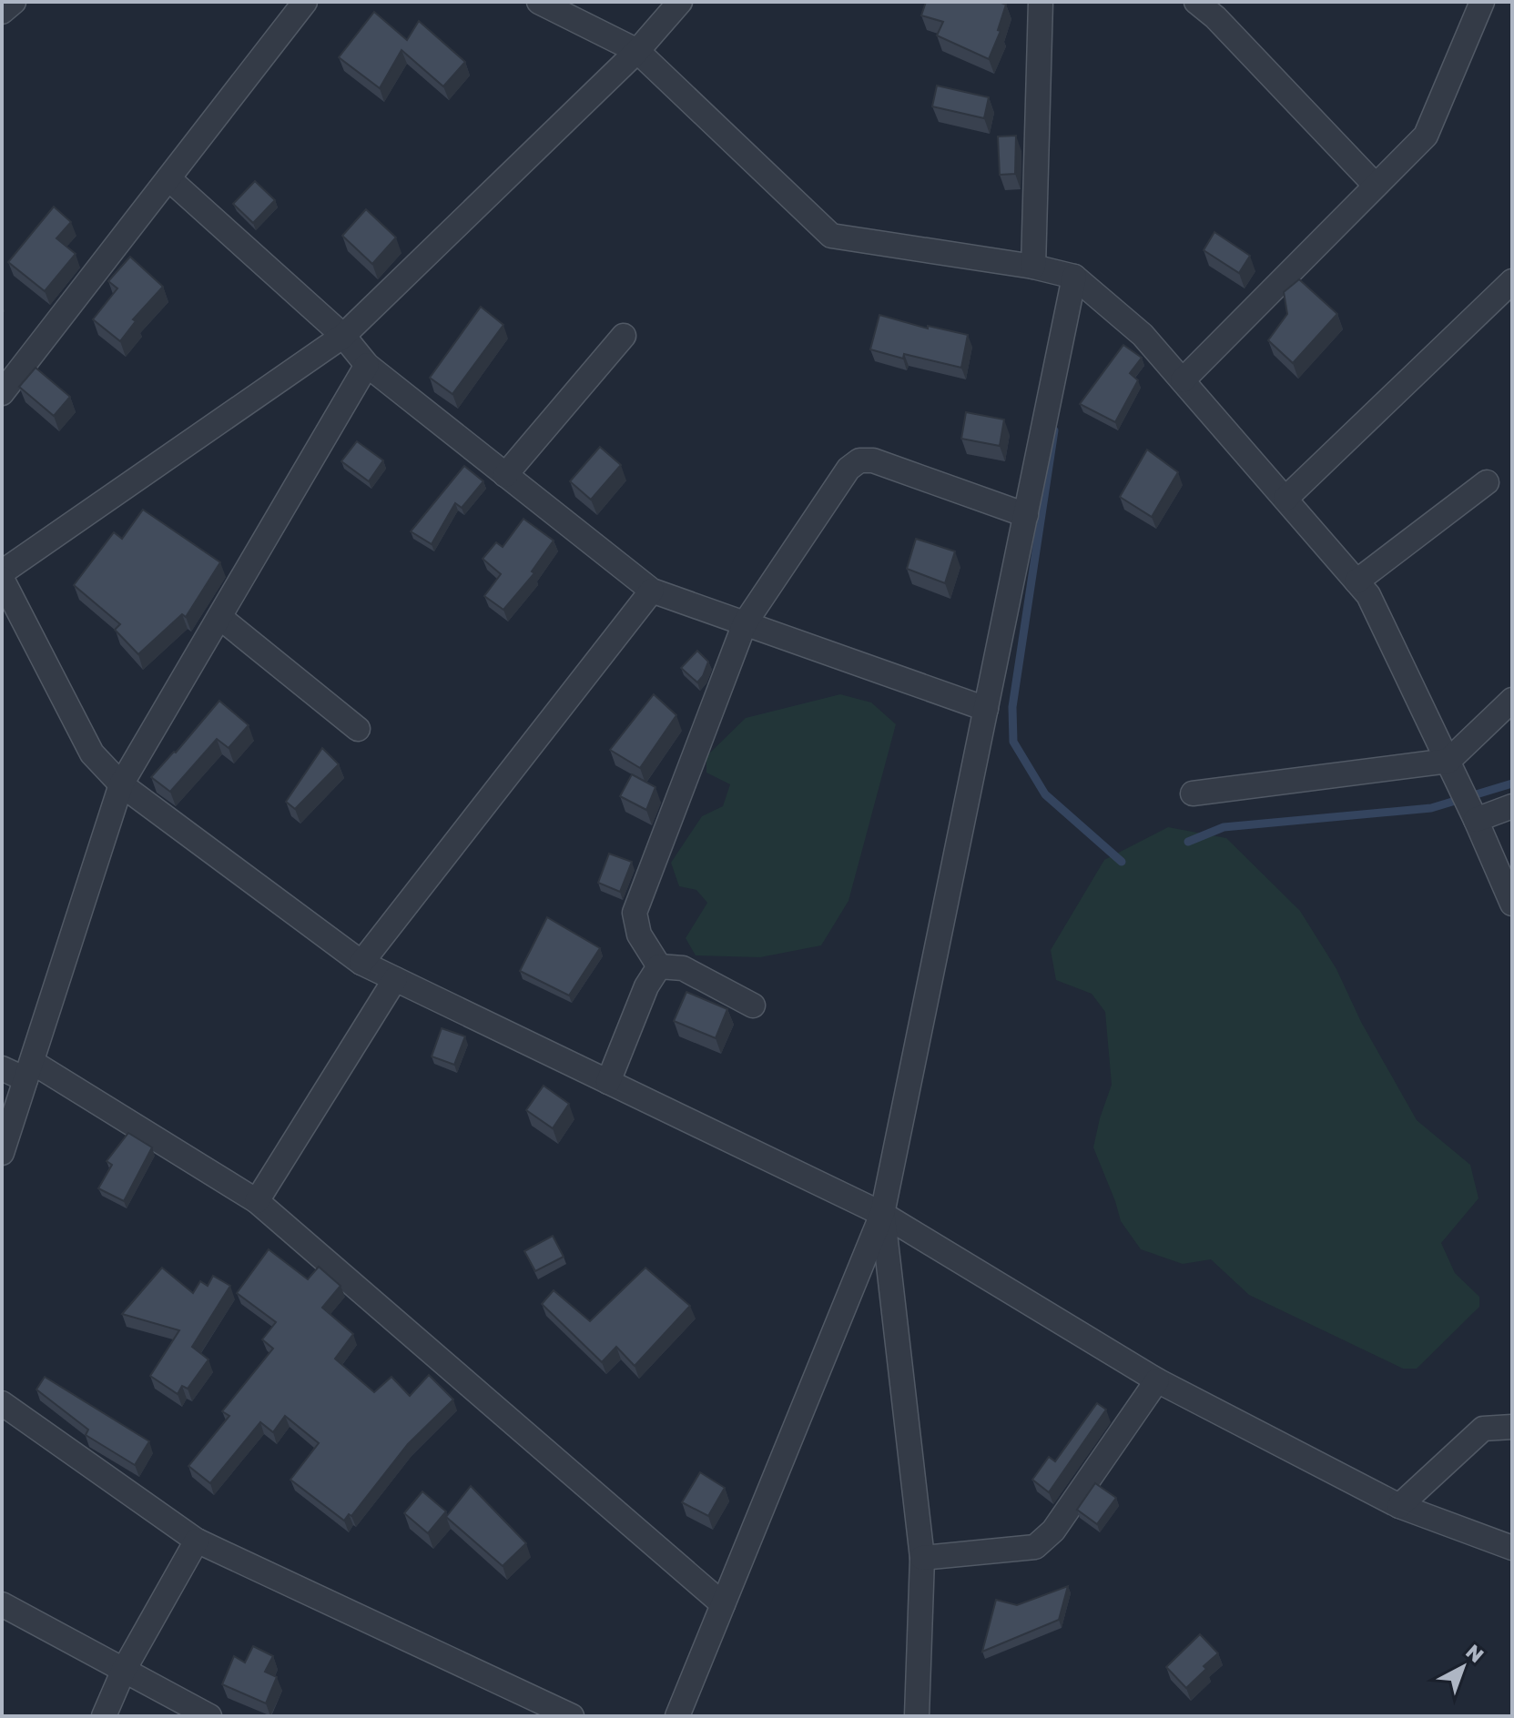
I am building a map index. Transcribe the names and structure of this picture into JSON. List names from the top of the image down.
{
  "north": "top right"
}
